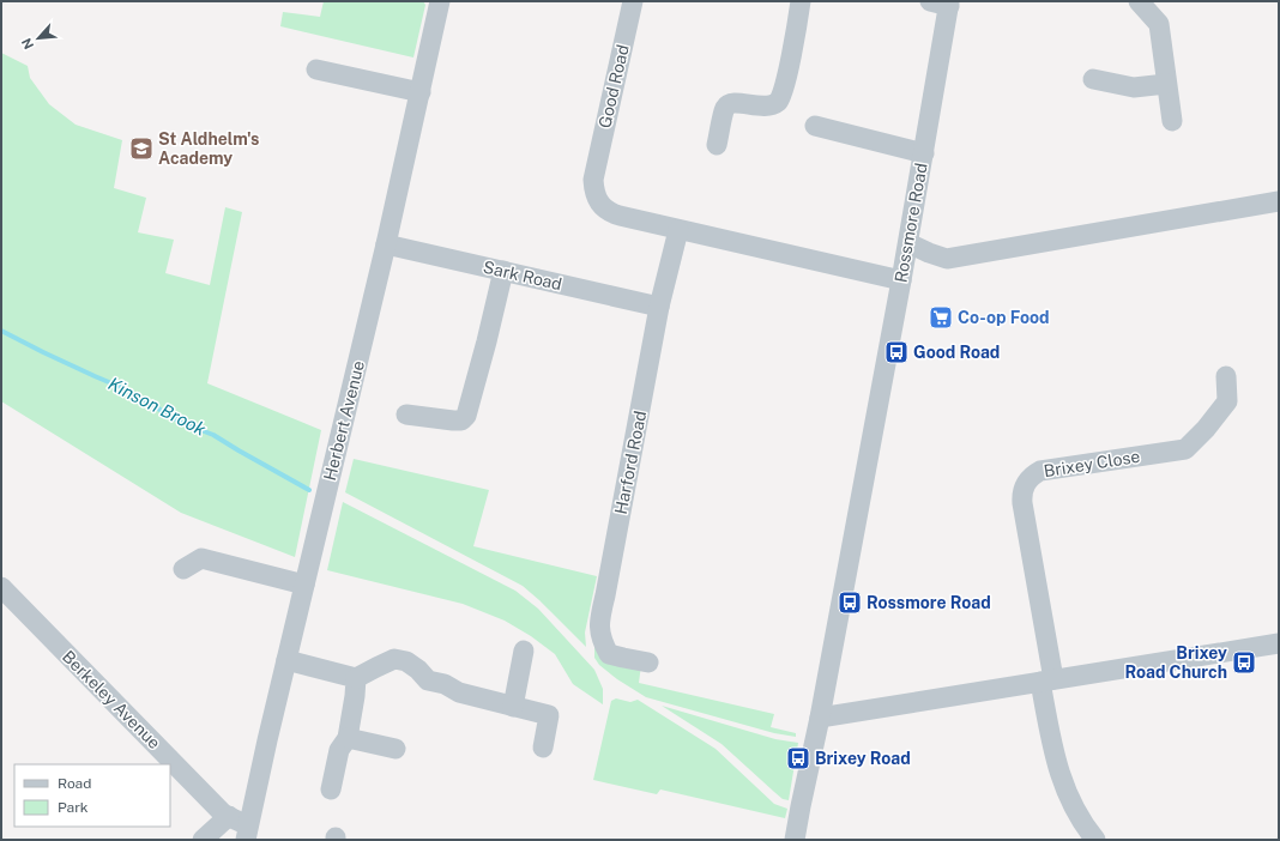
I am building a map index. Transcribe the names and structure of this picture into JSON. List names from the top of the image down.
{
  "streets": {
    "street": [
      "Good Road",
      "Rossmore Road",
      "Sark Road",
      "Herbert Avenue",
      "Harford Road",
      "Brixey Close",
      "Berkeley Avenue"
    ]
  },
  "crossings": [
    ["Good Road", "Rossmore Road"],
    ["Good Road", "Harford Road"],
    ["Sark Road", "Herbert Avenue"],
    ["Sark Road", "Harford Road"],
    ["Herbert Avenue", "Berkeley Avenue"]
  ],
  "water": ["Kinson Brook"],
  "places": {
    "school or university": ["St Aldhelm's Academy"],
    "supermarket": ["Co-op Food"],
    "bus stop": [
      "Good Road",
      "Rossmore Road",
      "Brixey Road Church",
      "Brixey Road"
    ]
  },
  "legend": ["Road", "Park"],
  "north": "bottom left"
}
